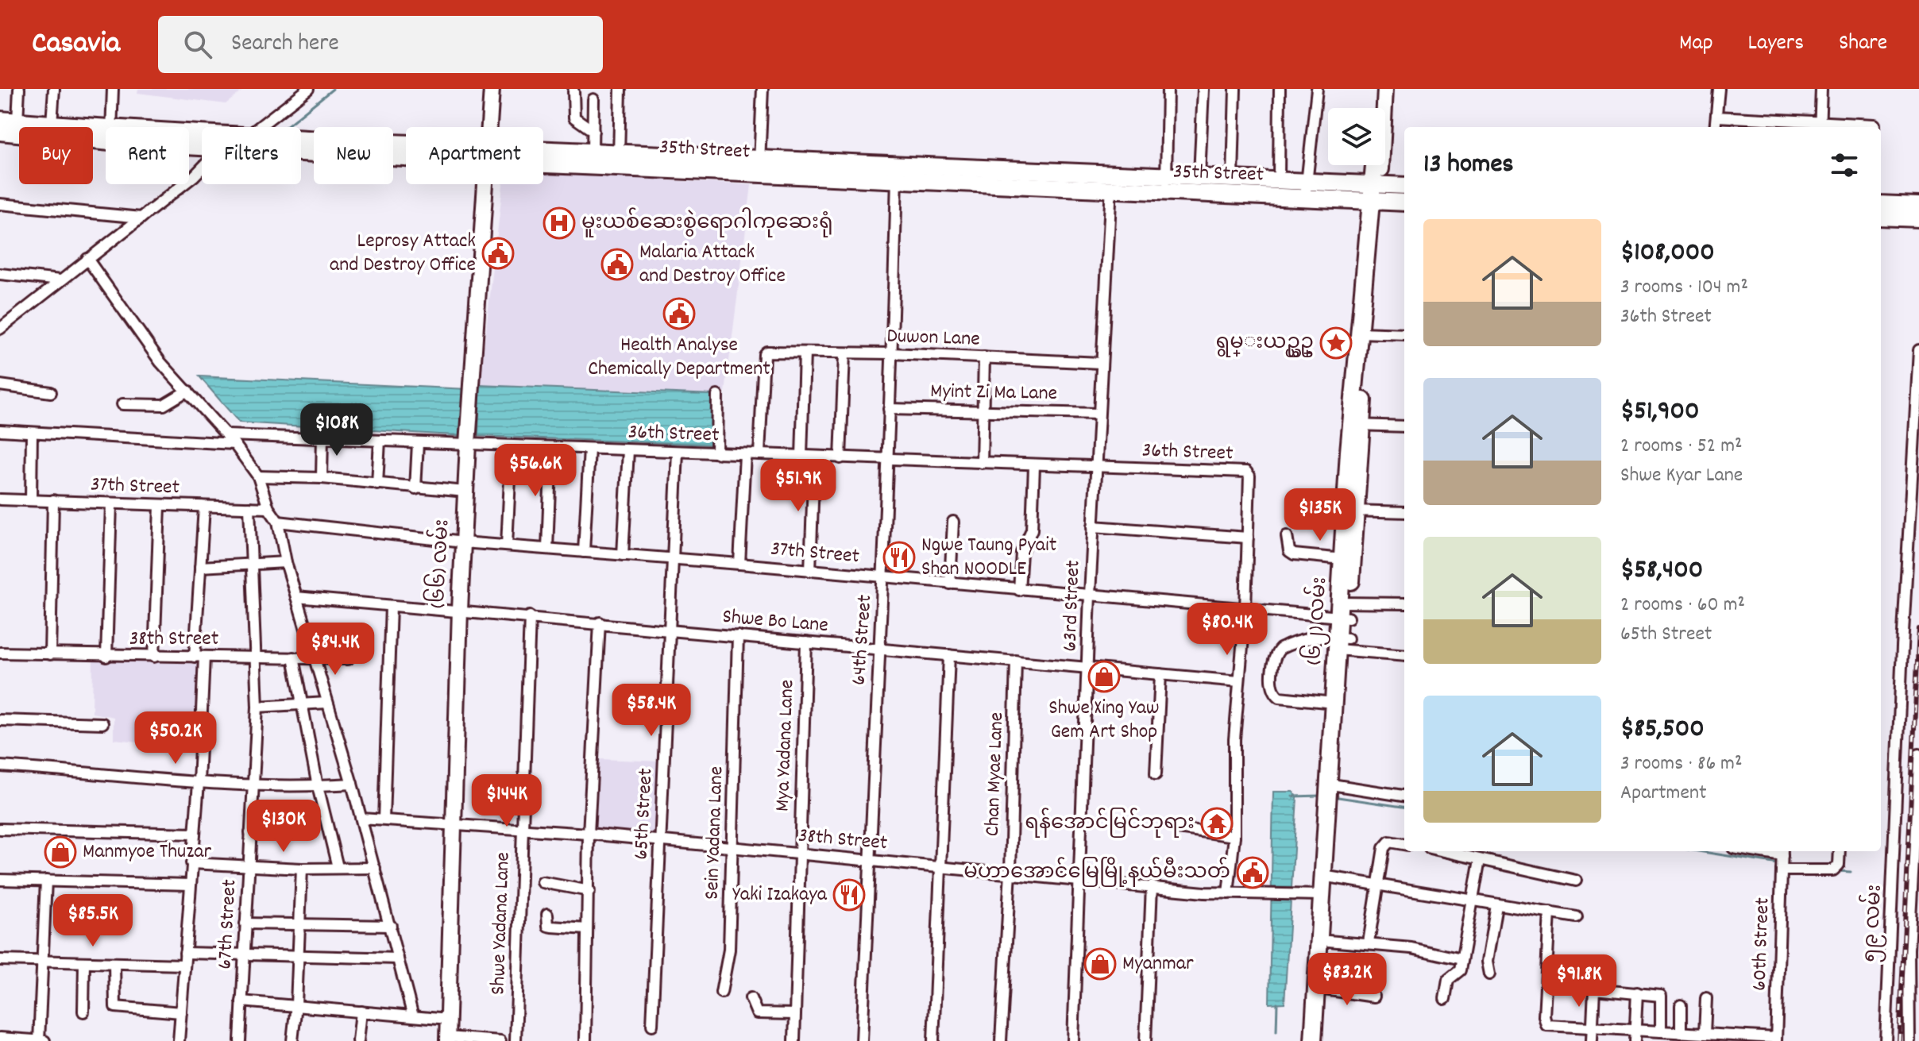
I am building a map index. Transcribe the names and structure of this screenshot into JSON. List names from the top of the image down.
{
  "streets": {
    "main road": ["35th Street", "(၆၂) လမ်း"],
    "street": [
      "Duwon Lane",
      "Myint Zi Ma Lane",
      "36th Street",
      "37th Street",
      "(၆၆) လမ်း",
      "63rd Street",
      "Shwe Bo Lane",
      "38th Street",
      "64th Street",
      "Mya Yadana Lane",
      "Chan Myae Lane",
      "65th Street",
      "Sein Yadana Lane",
      "Shwe Yadana Lane",
      "၅၉ လမ်း",
      "67th Street",
      "60th Street"
    ]
  },
  "crossings": [
    ["35th Street", "63rd Street"],
    ["35th Street", "(၆၂) လမ်း"],
    ["35th Street", "64th Street"],
    ["Duwon Lane", "36th Street"],
    ["Duwon Lane", "63rd Street"],
    ["Duwon Lane", "64th Street"],
    ["Myint Zi Ma Lane", "63rd Street"],
    ["Myint Zi Ma Lane", "64th Street"],
    ["36th Street", "(၆၆) လမ်း"],
    ["36th Street", "63rd Street"],
    ["36th Street", "64th Street"],
    ["36th Street", "65th Street"],
    ["37th Street", "(၆၆) လမ်း"],
    ["37th Street", "63rd Street"],
    ["37th Street", "(၆၂) လမ်း"],
    ["37th Street", "64th Street"],
    ["37th Street", "65th Street"],
    ["37th Street", "67th Street"],
    ["(၆၆) လမ်း", "Shwe Bo Lane"],
    ["(၆၆) လမ်း", "38th Street"],
    ["63rd Street", "Shwe Bo Lane"],
    ["63rd Street", "38th Street"],
    ["(၆၂) လမ်း", "38th Street"],
    ["Shwe Bo Lane", "64th Street"],
    ["Shwe Bo Lane", "Mya Yadana Lane"],
    ["Shwe Bo Lane", "Chan Myae Lane"],
    ["Shwe Bo Lane", "65th Street"],
    ["Shwe Bo Lane", "Sein Yadana Lane"],
    ["Shwe Bo Lane", "Shwe Yadana Lane"],
    ["38th Street", "64th Street"],
    ["38th Street", "Mya Yadana Lane"],
    ["38th Street", "Chan Myae Lane"],
    ["38th Street", "65th Street"],
    ["38th Street", "Sein Yadana Lane"],
    ["38th Street", "Shwe Yadana Lane"],
    ["38th Street", "67th Street"]
  ],
  "places": {
    "hospital": ["မူးယစ်ဆေးစွဲရောဂါကုဆေးရုံ"],
    "public building": [
      "Leprosy Attack and Destroy Office",
      "Malaria Attack and Destroy Office",
      "Health Analyse Chemically Department",
      "မဟာအောင်မြေမြို့နယ်မီးသတ်"
    ],
    "place": ["ရွမ္းယဥ္ယဥ္"],
    "restaurant": ["Ngwe Taung Pyait Shan NOODLE", "Yaki Izakaya"],
    "shop": ["Shwe Xing Yaw Gem Art Shop", "Manmyoe Thuzar", "Myanmar"],
    "temple": ["ရန်အောင်မြင်ဘုရား"]
  },
  "page": {
    "header": "Casavia",
    "search": "Search here",
    "nav": ["Map", "Layers", "Share"],
    "chip": [
      "Buy",
      "Rent",
      "Filters",
      "New",
      "Apartment"
    ],
    "heading": "13 homes",
    "list": [
      {
        "name": "$108,000",
        "note": "3 rooms · 104 m² · 36th Street"
      },
      {
        "name": "$51,900",
        "note": "2 rooms · 52 m² · Shwe Kyar Lane"
      },
      {
        "name": "$58,400",
        "note": "2 rooms · 60 m² · 65th Street"
      },
      {
        "name": "$85,500",
        "note": "3 rooms · 86 m² · Apartment"
      }
    ],
    "price": [
      "$108K",
      "$56.6K",
      "$51.9K",
      "$135K",
      "$80.4K",
      "$84.4K",
      "$58.4K",
      "$50.2K",
      "$144K",
      "$130K",
      "$85.5K",
      "$83.2K",
      "$91.8K"
    ]
  }
}
